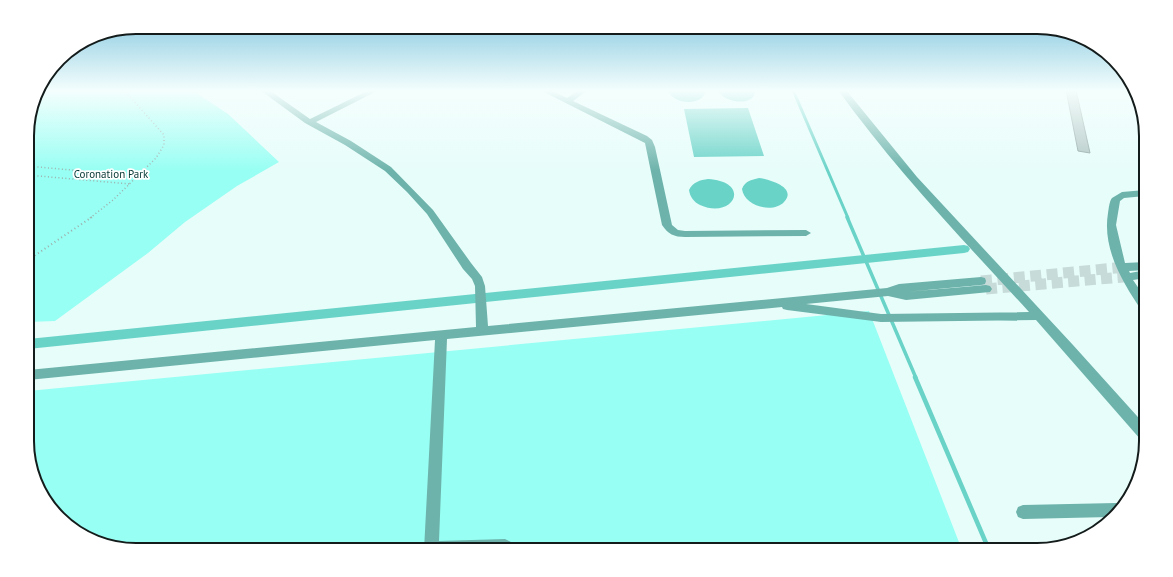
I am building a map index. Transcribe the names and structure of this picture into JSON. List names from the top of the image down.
{
  "parks": ["Coronation Park"]
}
